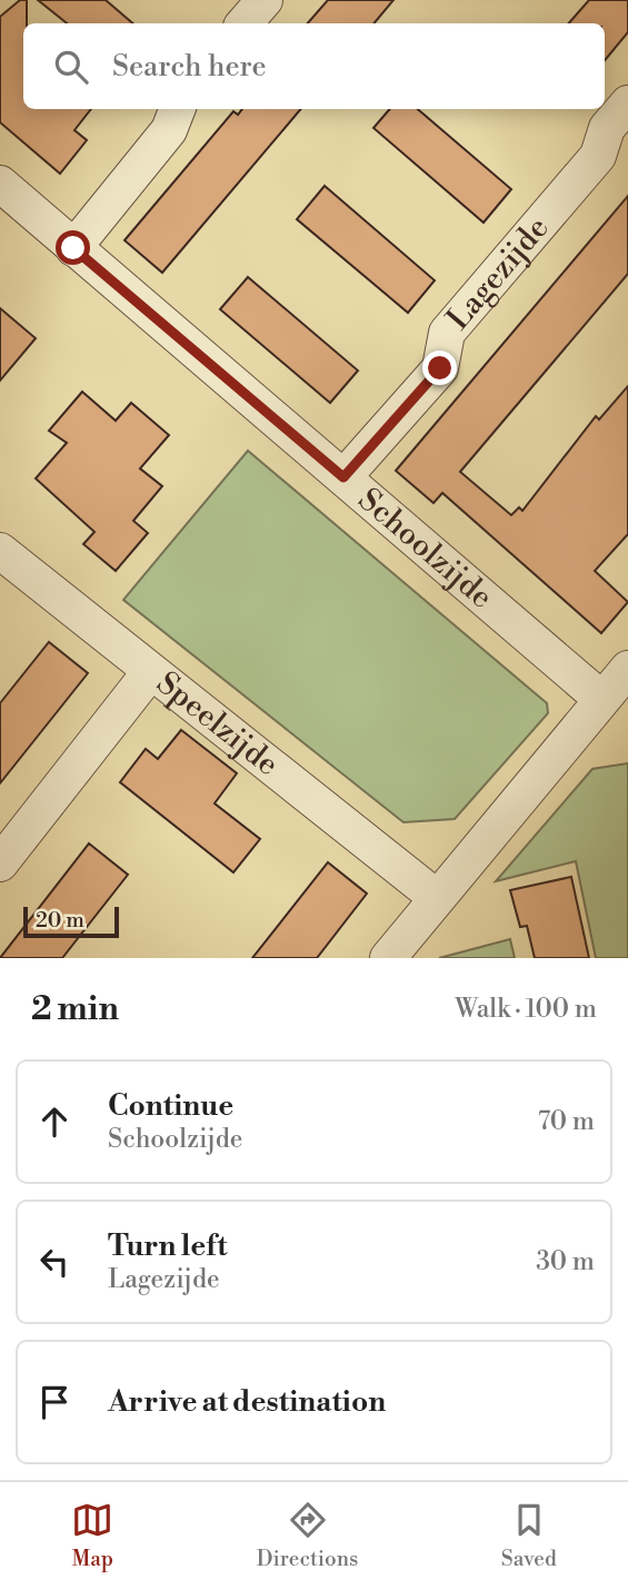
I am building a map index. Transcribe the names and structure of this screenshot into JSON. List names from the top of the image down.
{
  "streets": {
    "street": ["Lagezijde", "Schoolzijde", "Speelzijde"]
  },
  "crossings": [
    ["Lagezijde", "Schoolzijde"]
  ],
  "scale_bar": "20 m",
  "page": {
    "search": "Search here",
    "scale": "20 m",
    "heading": ["2 min", "Walk · 100 m"],
    "list": [
      ["Continue", "Schoolzijde", "70 m"],
      ["Turn left", "Lagezijde", "30 m"],
      "Arrive at destination"
    ],
    "nav": ["Map", "Directions", "Saved"]
  }
}
